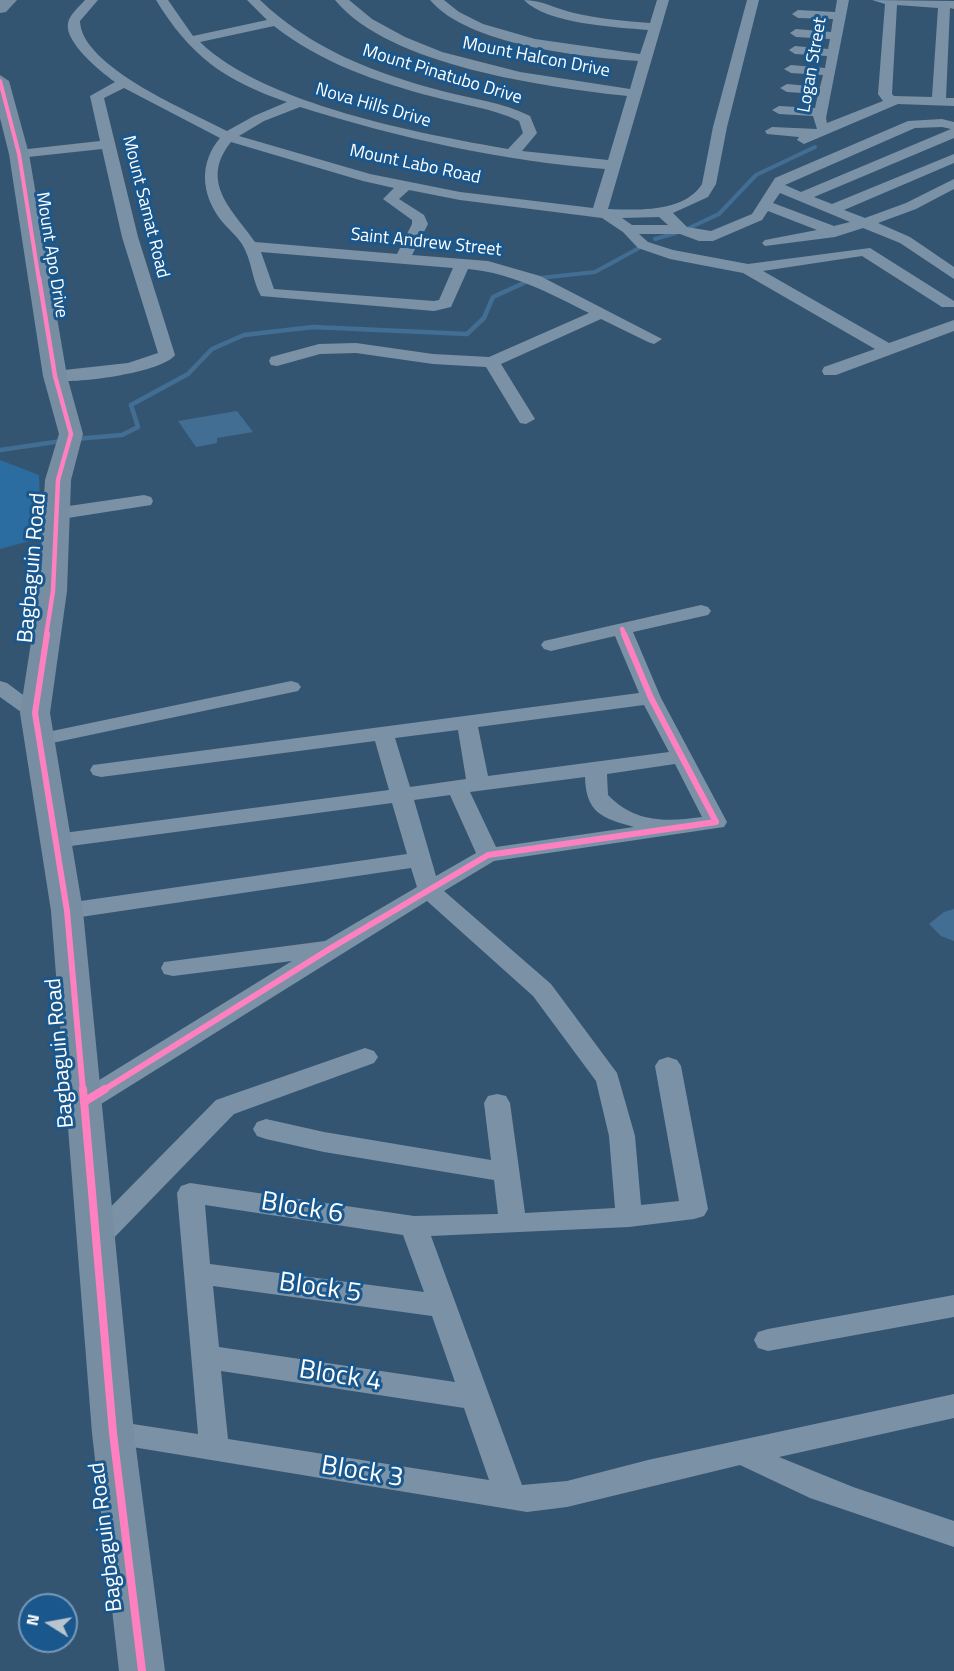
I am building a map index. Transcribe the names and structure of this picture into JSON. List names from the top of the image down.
{
  "streets": {
    "street": [
      "Mount Halcon Drive",
      "Logan Street",
      "Mount Pinatubo Drive",
      "Nova Hills Drive",
      "Mount Labo Road",
      "Mount Samat Road",
      "Saint Andrew Street",
      "Mount Apo Drive",
      "Bagbaguin Road",
      "Block 6",
      "Block 5",
      "Block 4",
      "Block 3"
    ]
  },
  "crossings": [
    ["Mount Pinatubo Drive", "Nova Hills Drive"],
    ["Mount Labo Road", "Mount Samat Road"],
    ["Mount Samat Road", "Mount Apo Drive"],
    ["Mount Apo Drive", "Bagbaguin Road"],
    ["Bagbaguin Road", "Block 3"],
    ["Block 6", "Block 5"]
  ],
  "north": "left"
}
